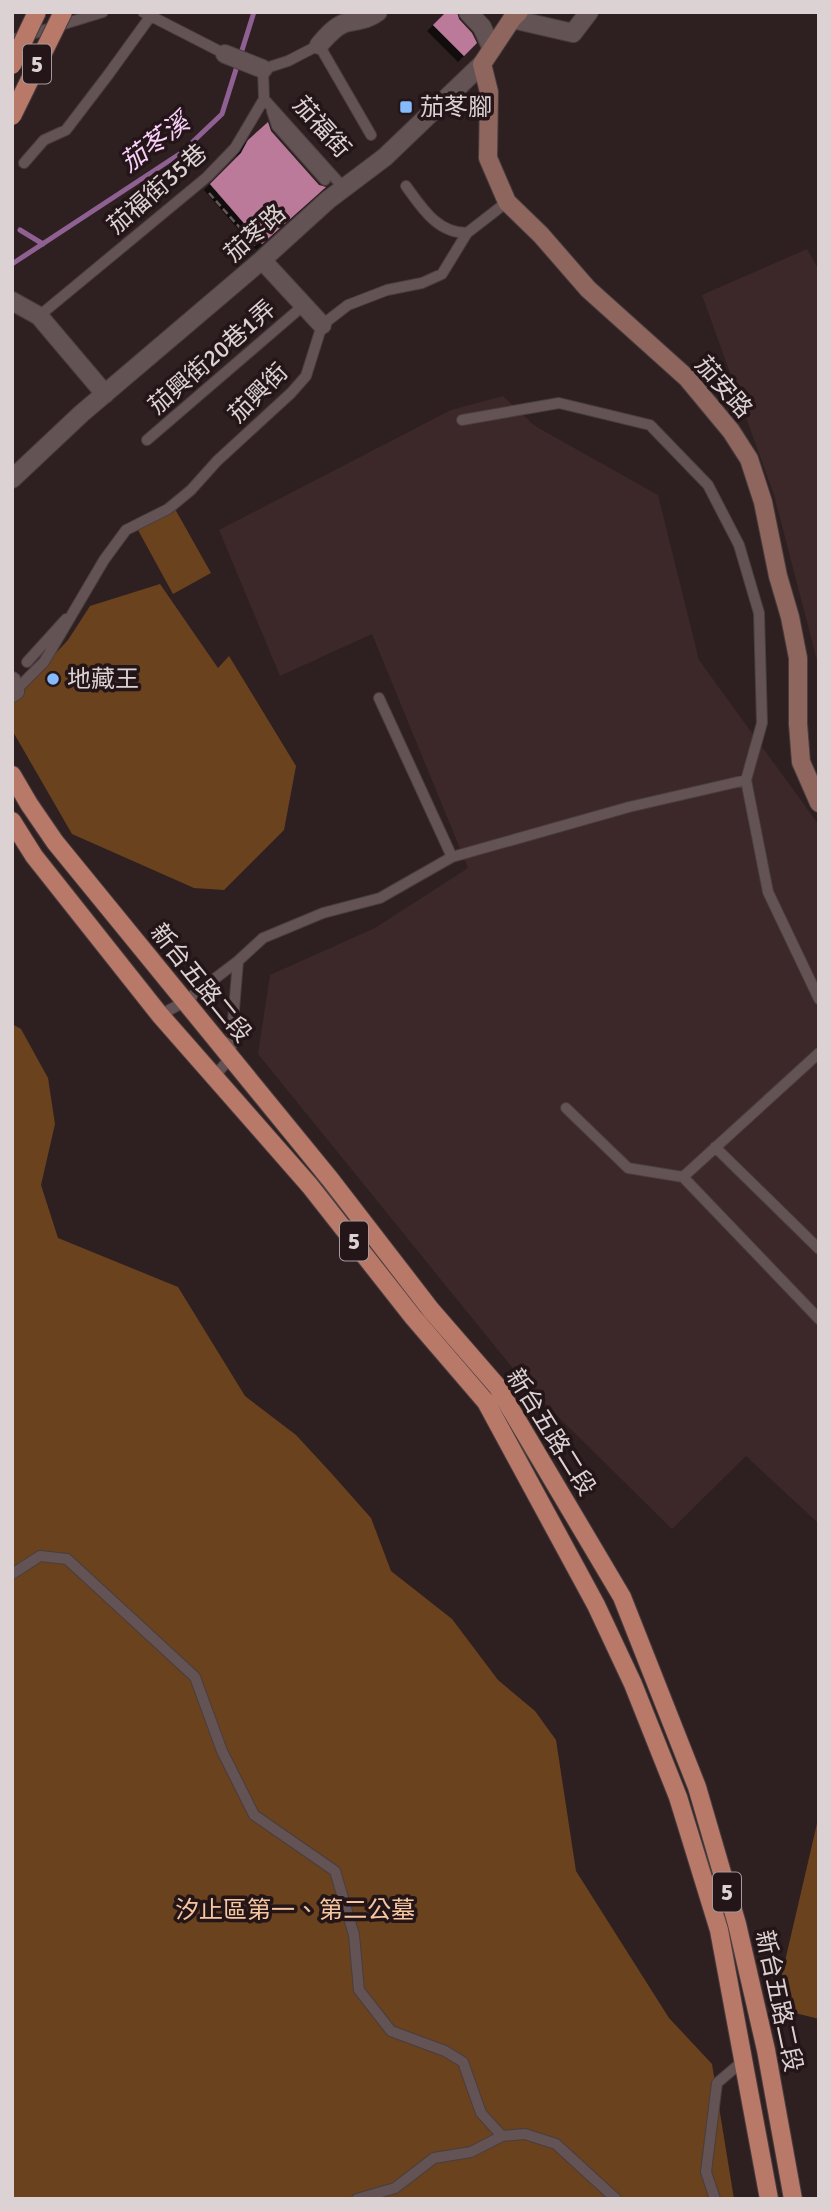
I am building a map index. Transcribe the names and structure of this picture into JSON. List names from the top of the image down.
{
  "streets": {
    "main road": ["5", "新台五路二段"],
    "street": ["茄苳路", "茄安路"],
    "lane": [
      "茄福街",
      "茄福街35巷",
      "茄興街20巷1弄",
      "茄興街"
    ]
  },
  "crossings": [
    ["茄福街", "茄福街35巷"],
    ["茄福街", "茄苳路"],
    ["茄苳路", "茄安路"]
  ],
  "water": ["茄苳溪"],
  "parks": ["汐止區第一、第二公墓"],
  "places": {
    "transit": ["茄苳腳"],
    "other": ["地藏王"]
  }
}
